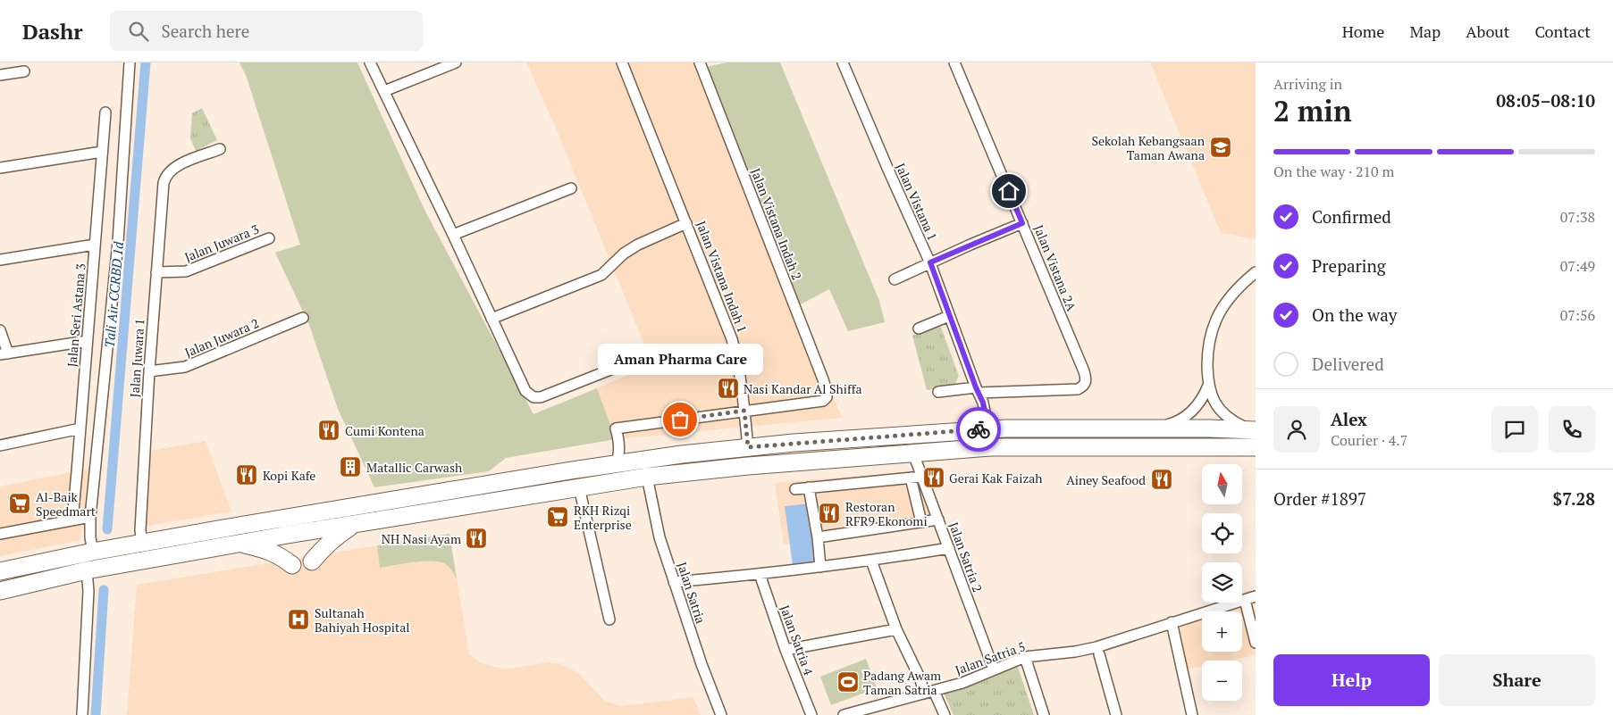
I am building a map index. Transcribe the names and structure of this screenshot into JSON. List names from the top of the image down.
{
  "streets": {
    "street": [
      "Jalan Vistana 1",
      "Jalan Vistana Indah 2",
      "Jalan Juwara 3",
      "Jalan Vistana 2A",
      "Jalan Vistana Indah 1",
      "Jalan Seri Astana 3",
      "Jalan Juwara 2",
      "Jalan Juwara 1",
      "Jalan Satria 2",
      "Jalan Satria",
      "Jalan Satria 4",
      "Jalan Satria 5"
    ]
  },
  "crossings": [
    ["Jalan Vistana 1", "Jalan Vistana 2A"],
    ["Jalan Vistana Indah 2", "Jalan Vistana Indah 1"],
    ["Jalan Juwara 3", "Jalan Juwara 1"],
    ["Jalan Juwara 2", "Jalan Juwara 1"],
    ["Jalan Satria 2", "Jalan Satria 5"]
  ],
  "water": ["Tali Air CCRBD 1d"],
  "places": {
    "school or university": ["Sekolah Kebangsaan Taman Awana"],
    "restaurant": [
      "Nasi Kandar Al Shiffa",
      "Cumi Kontena",
      "Kopi Kafe",
      "Gerai Kak Faizah",
      "Ainey Seafood",
      "Restoran RFR9 Ekonomi",
      "NH Nasi Ayam"
    ],
    "other": ["Aman Pharma Care"],
    "building": ["Matallic Carwash"],
    "supermarket": ["Al-Baik Speedmart", "RKH Rizqi Enterprise"],
    "hospital": ["Sultanah Bahiyah Hospital"],
    "sports": ["Padang Awam Taman Satria"]
  },
  "north": "top",
  "page": {
    "header": "Dashr",
    "search": "Search here",
    "nav": [
      "Home",
      "Map",
      "About",
      "Contact"
    ],
    "heading": ["2 min", "Arriving in", "08:05–08:10"],
    "panel": [
      "Alex",
      "Courier · 4.7",
      "Order #1897",
      "$7.28"
    ],
    "bar": "On the way · 210 m",
    "list": [
      ["Confirmed", "07:38"],
      ["Preparing", "07:49"],
      ["On the way", "07:56"],
      "Delivered"
    ],
    "bubble": "Aman Pharma Care",
    "map_buttons": ["+", "−"],
    "buttons": ["Help", "Share"]
  }
}
